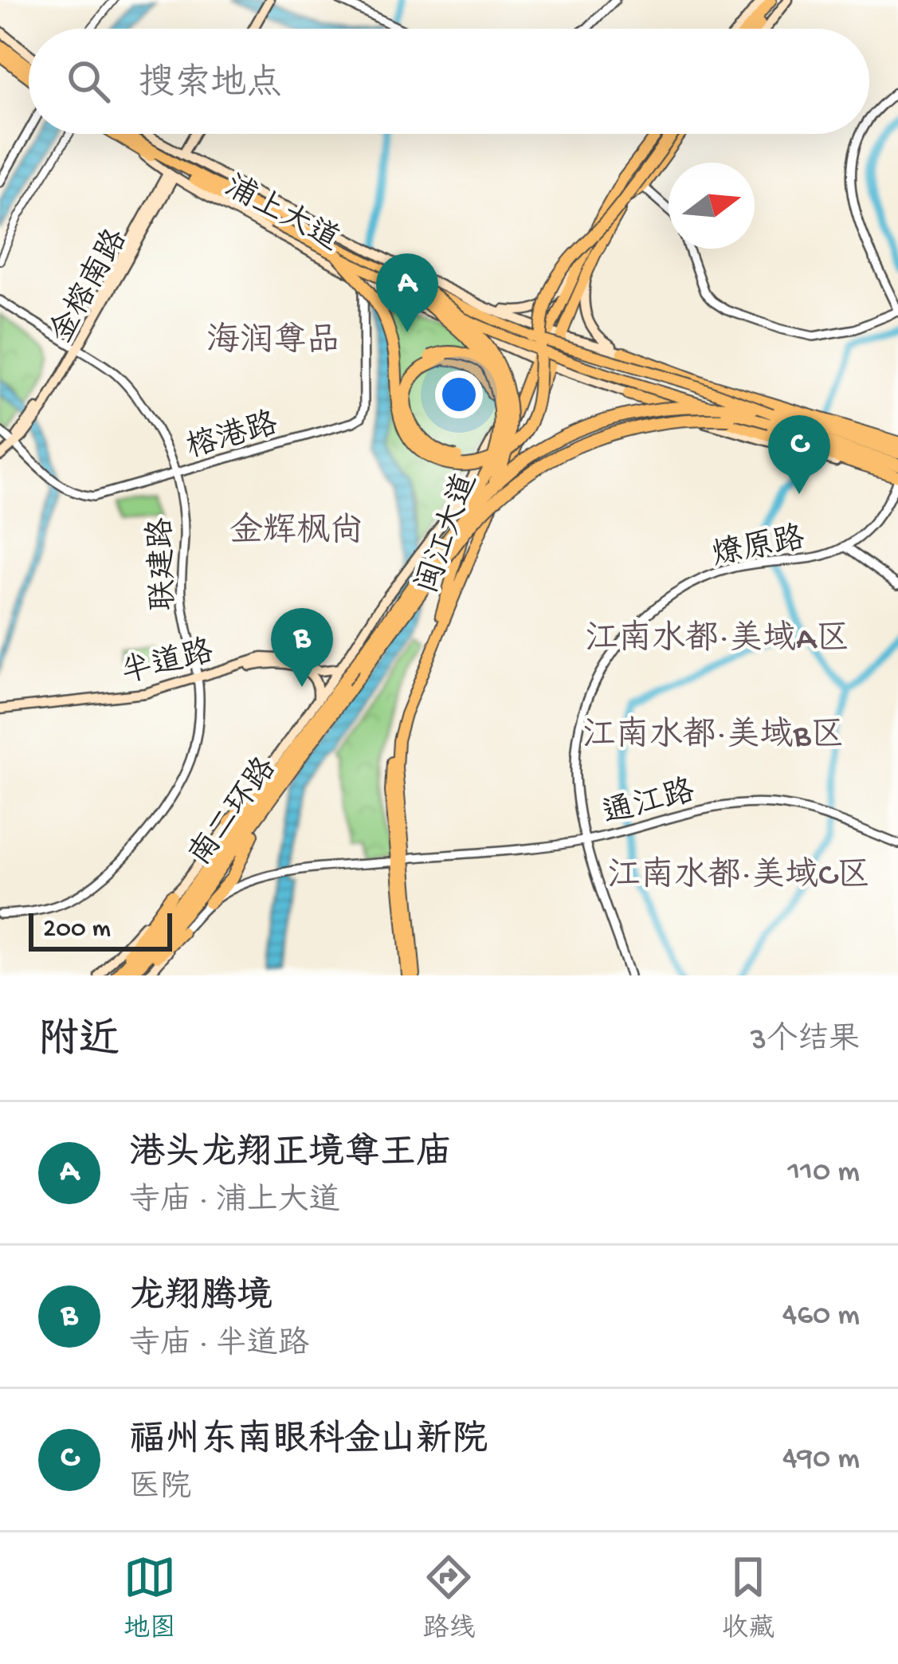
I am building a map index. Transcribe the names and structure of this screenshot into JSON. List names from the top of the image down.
{
  "streets": {
    "highway": ["南二环路"],
    "main road": [
      "浦上大道",
      "金榕南路",
      "闽江大道",
      "半道路"
    ],
    "street": [
      "榕港路",
      "燎原路",
      "联建路",
      "通江路"
    ]
  },
  "crossings": [
    ["浦上大道", "金榕南路"],
    ["浦上大道", "榕港路"],
    ["浦上大道", "闽江大道"],
    ["浦上大道", "燎原路"],
    ["金榕南路", "榕港路"],
    ["金榕南路", "联建路"],
    ["榕港路", "联建路"],
    ["闽江大道", "通江路"],
    ["燎原路", "通江路"],
    ["联建路", "半道路"]
  ],
  "districts": [
    "海润尊品",
    "金辉枫尚",
    "江南水都·美域A区",
    "江南水都·美域B区",
    "江南水都·美域C区"
  ],
  "scale_bar": "200 m",
  "north": "right",
  "page": {
    "search": "搜索地点",
    "pins": ["A", "C", "B"],
    "scale": "200 m",
    "heading": ["附近", "3个结果"],
    "list": [
      {
        "mark": "A",
        "name": "港头龙翔正境尊王庙",
        "note": "寺庙 · 浦上大道",
        "value": "110 m"
      },
      {
        "mark": "B",
        "name": "龙翔腾境",
        "note": "寺庙 · 半道路",
        "value": "460 m"
      },
      {
        "mark": "C",
        "name": "福州东南眼科金山新院",
        "note": "医院",
        "value": "490 m"
      }
    ],
    "nav": ["地图", "路线", "收藏"]
  }
}
